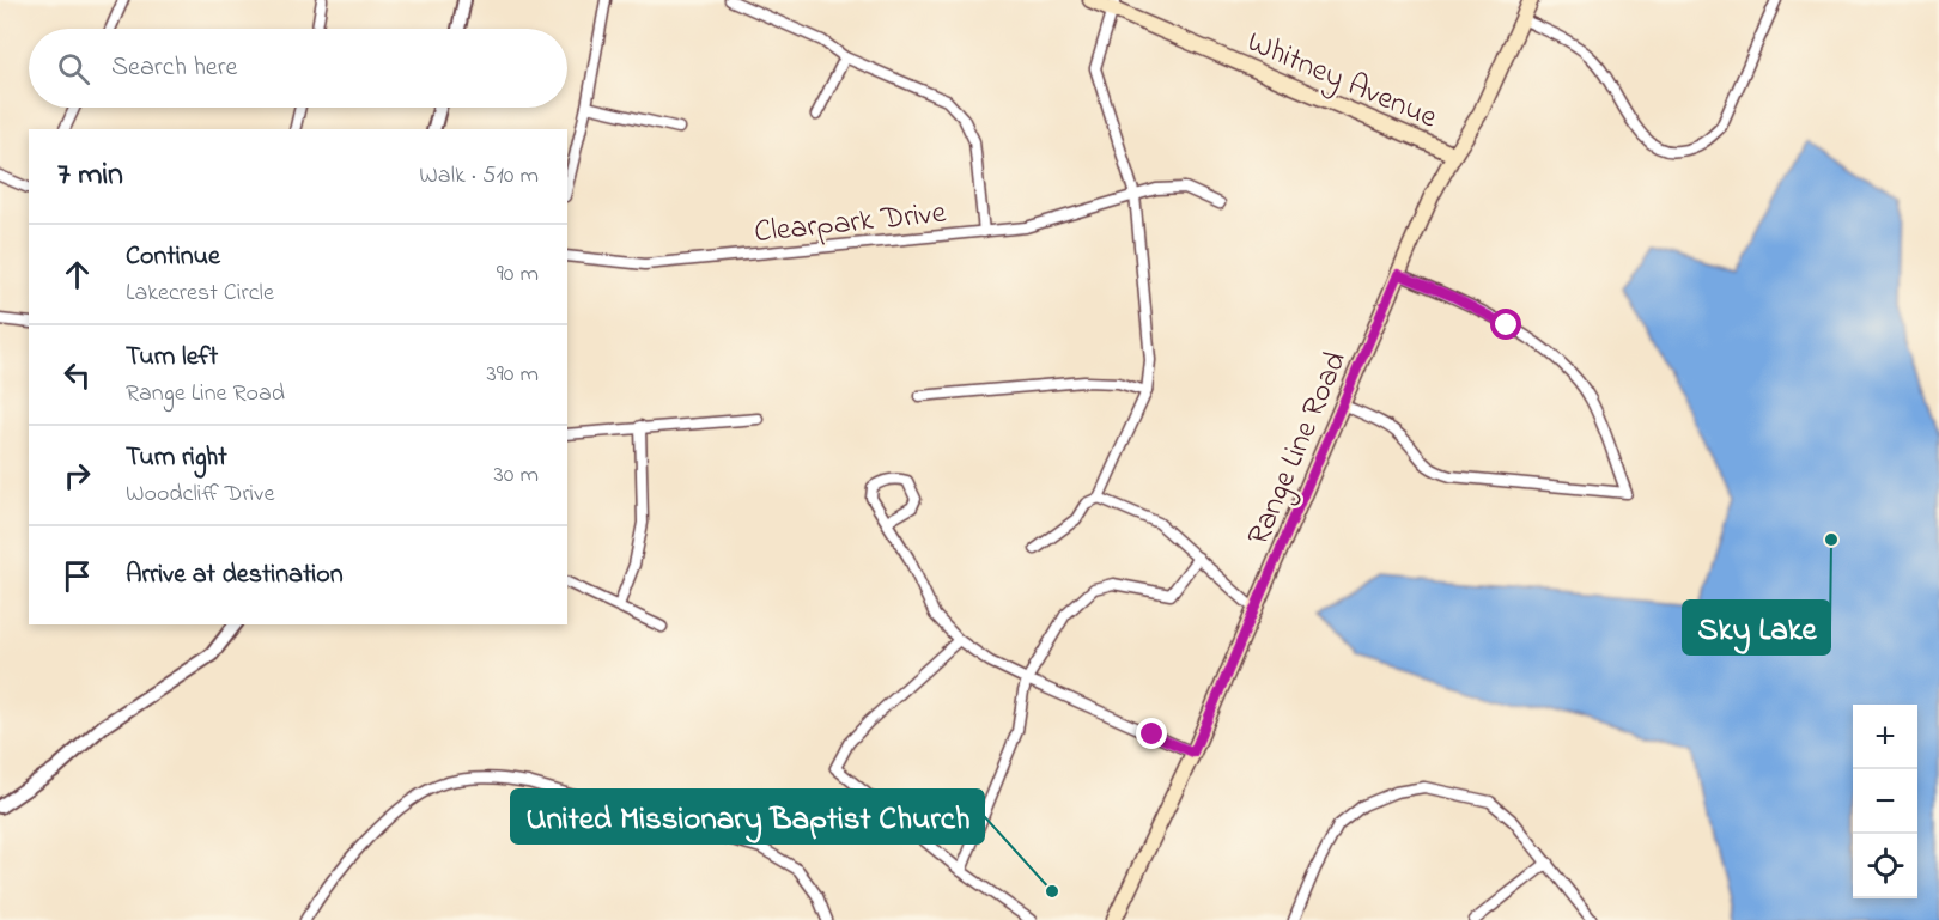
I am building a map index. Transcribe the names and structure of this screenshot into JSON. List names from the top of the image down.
{
  "streets": {
    "main road": ["Whitney Avenue", "Range Line Road"],
    "street": ["Clearpark Drive"]
  },
  "crossings": [
    ["Whitney Avenue", "Range Line Road"]
  ],
  "places": ["Sky Lake", "United Missionary Baptist Church"],
  "page": {
    "search": "Search here",
    "heading": ["7 min", "Walk · 510 m"],
    "list": [
      ["Continue", "Lakecrest Circle", "90 m"],
      ["Turn left", "Range Line Road", "390 m"],
      ["Turn right", "Woodcliff Drive", "30 m"],
      "Arrive at destination"
    ],
    "map_buttons": ["+", "−"]
  }
}
